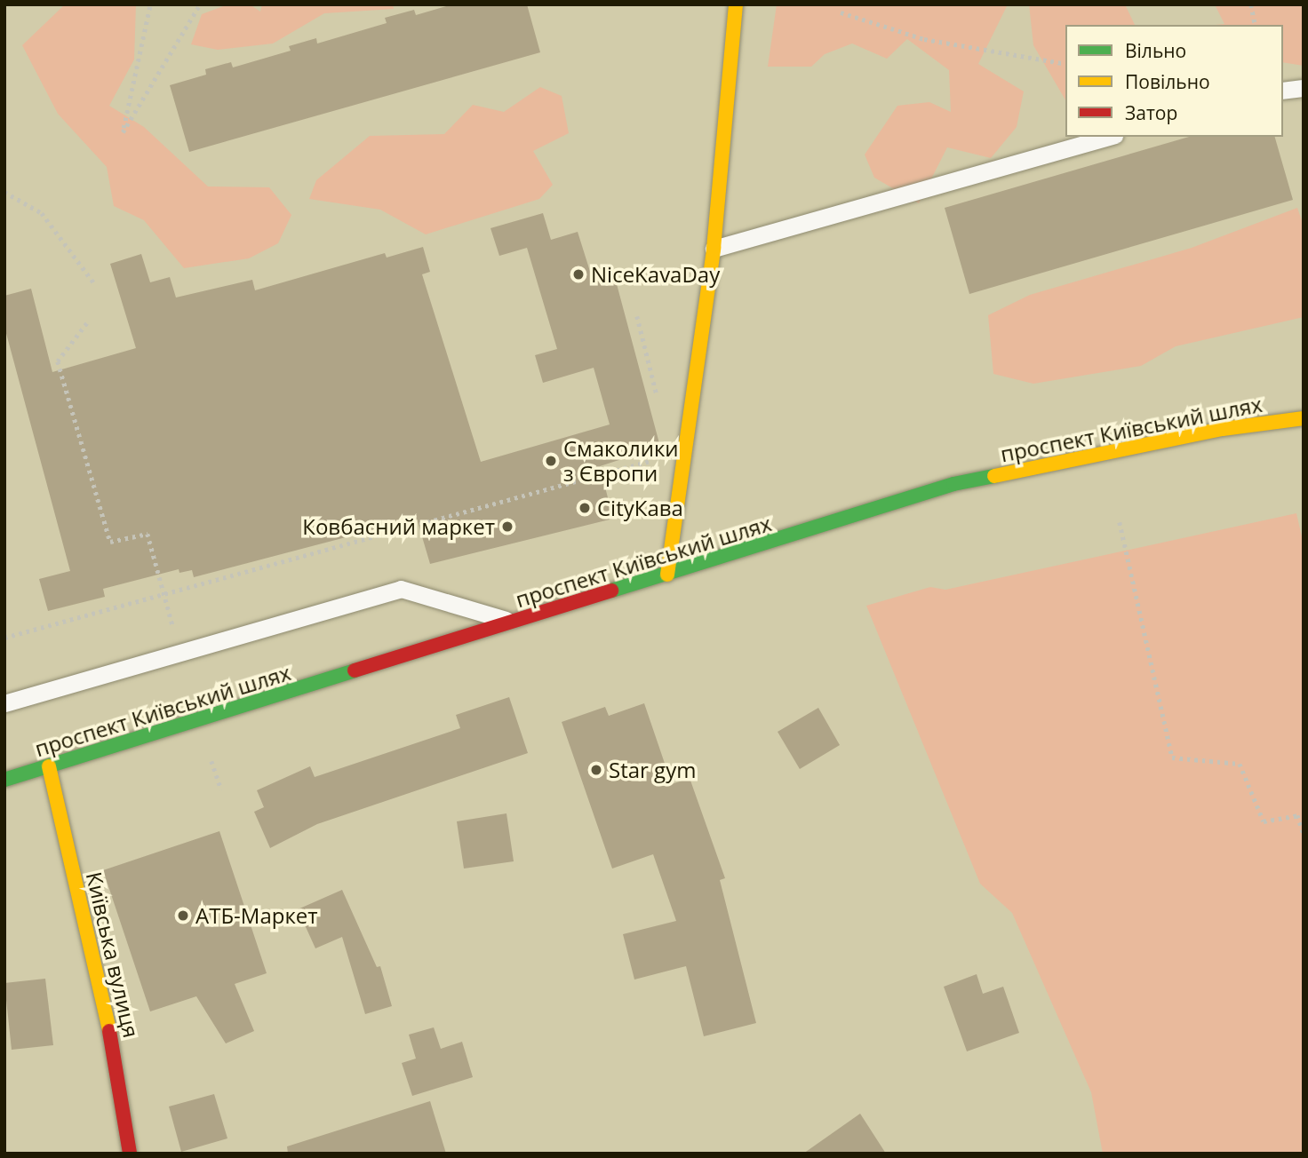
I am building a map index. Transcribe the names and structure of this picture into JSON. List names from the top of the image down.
{
  "streets": {
    "main road": ["проспект Київський шлях", "Київська вулиця"]
  },
  "crossings": [
    ["проспект Київський шлях", "Київська вулиця"]
  ],
  "places": [
    "NiceKavaDay",
    "Смаколики з Європи",
    "CityКава",
    "Ковбасний маркет",
    "Star gym",
    "АТБ-Маркет"
  ],
  "legend": ["Вільно", "Повільно", "Затор"]
}
